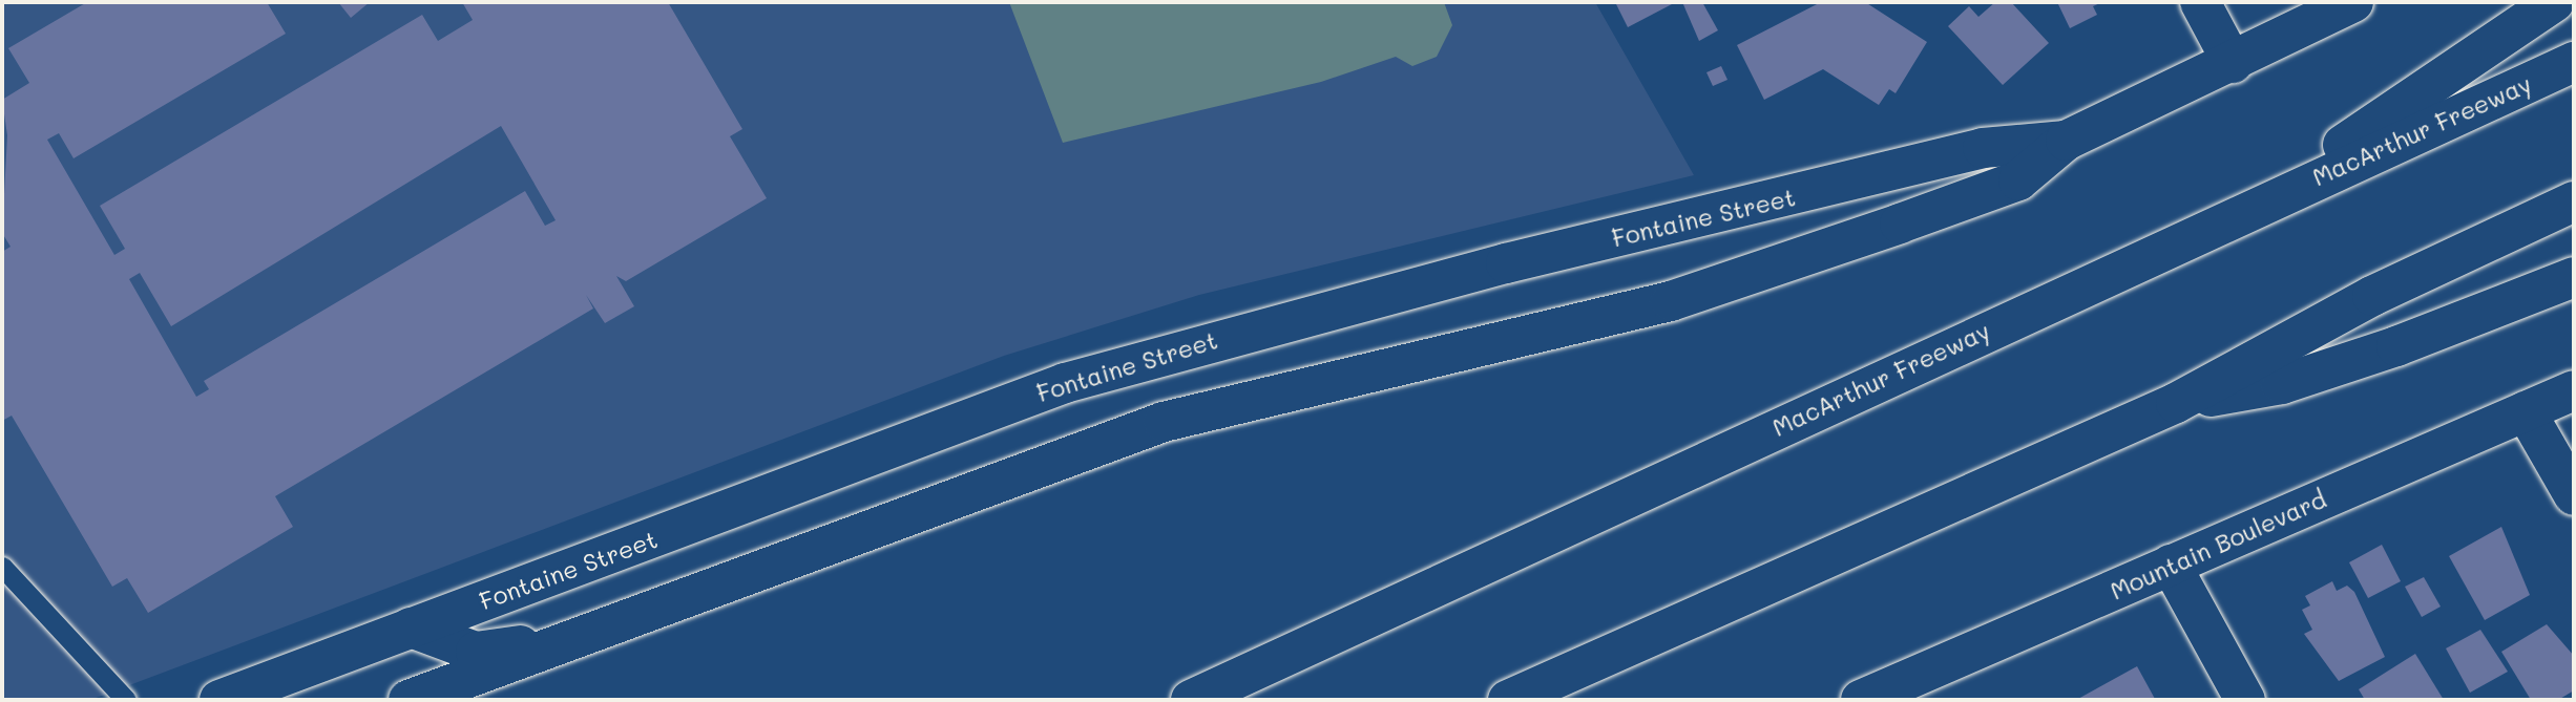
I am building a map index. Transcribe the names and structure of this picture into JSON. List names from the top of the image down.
{
  "streets": {
    "main road": ["MacArthur Freeway", "Fontaine Street", "Mountain Boulevard"]
  }
}
